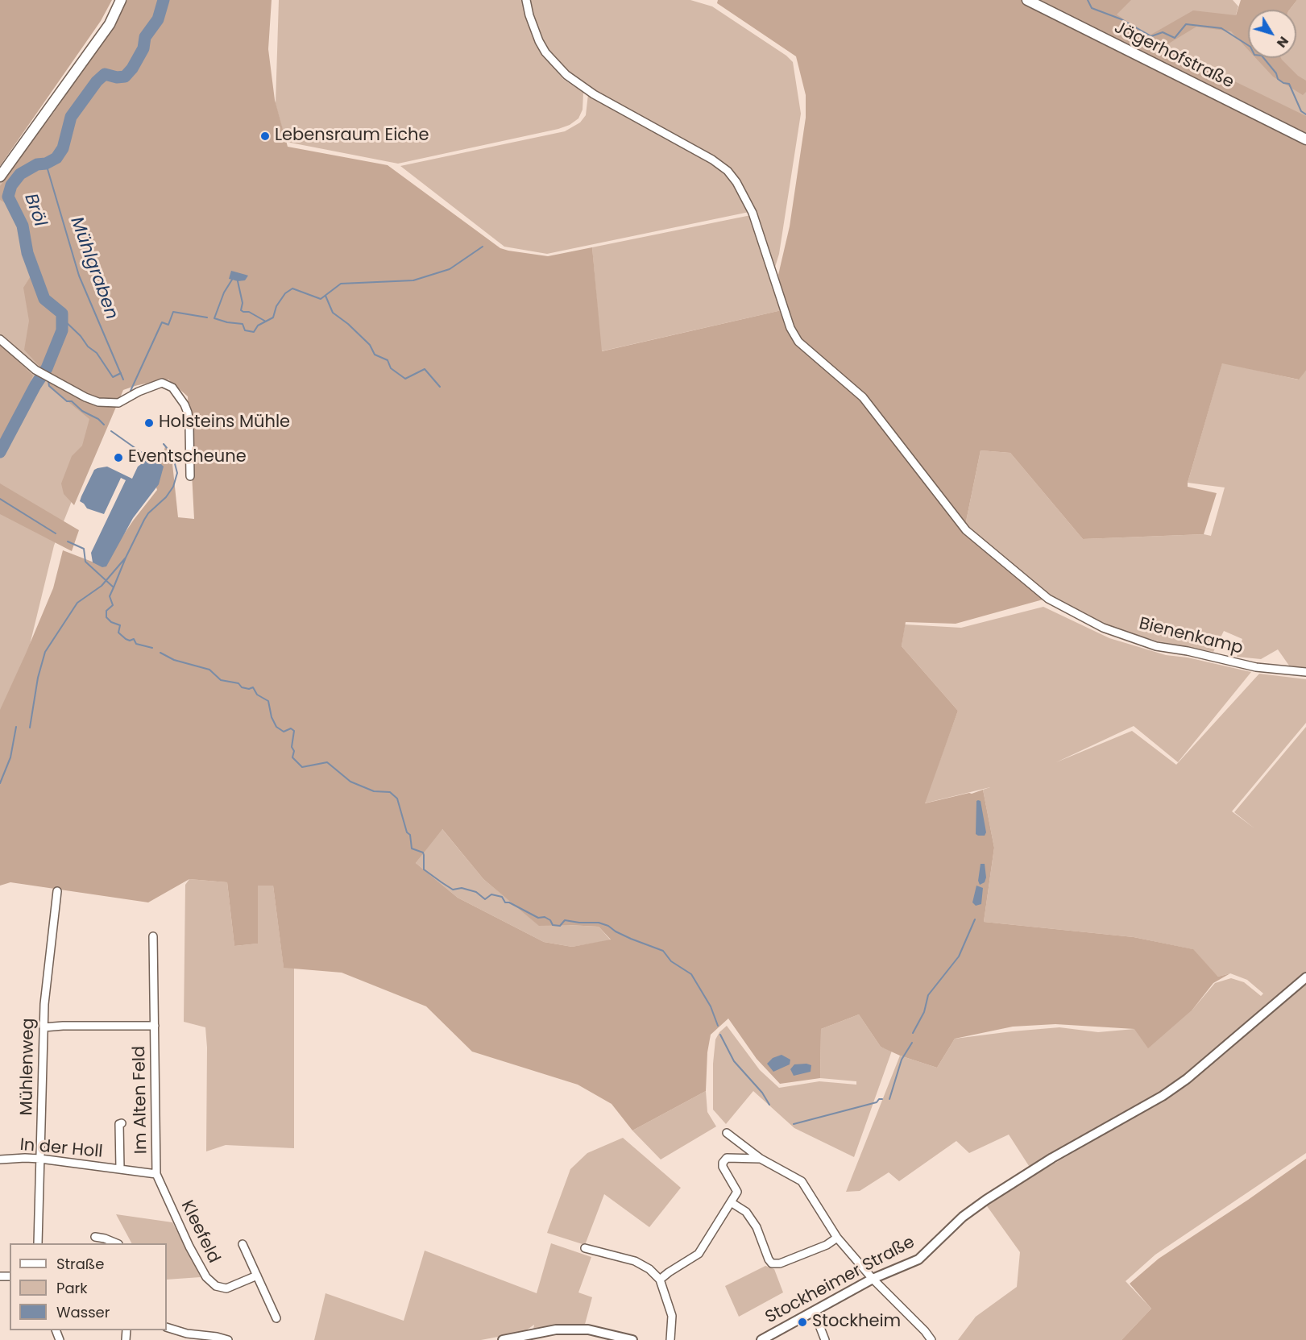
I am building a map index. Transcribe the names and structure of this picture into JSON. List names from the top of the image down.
{
  "streets": {
    "main road": ["Jägerhofstraße"],
    "street": [
      "Bienenkamp",
      "Mühlenweg",
      "Im Alten Feld",
      "In der Holl",
      "Kleefeld",
      "Stockheimer Straße"
    ]
  },
  "crossings": [
    ["Mühlenweg", "Im Alten Feld"],
    ["Mühlenweg", "In der Holl"],
    ["Im Alten Feld", "In der Holl"],
    ["Im Alten Feld", "Kleefeld"],
    ["In der Holl", "Kleefeld"]
  ],
  "water": ["Bröl", "Mühlgraben"],
  "places": [
    "Lebensraum Eiche",
    "Holsteins Mühle",
    "Eventscheune",
    "Stockheim"
  ],
  "legend": ["Straße", "Park", "Wasser"],
  "north": "bottom right"
}
